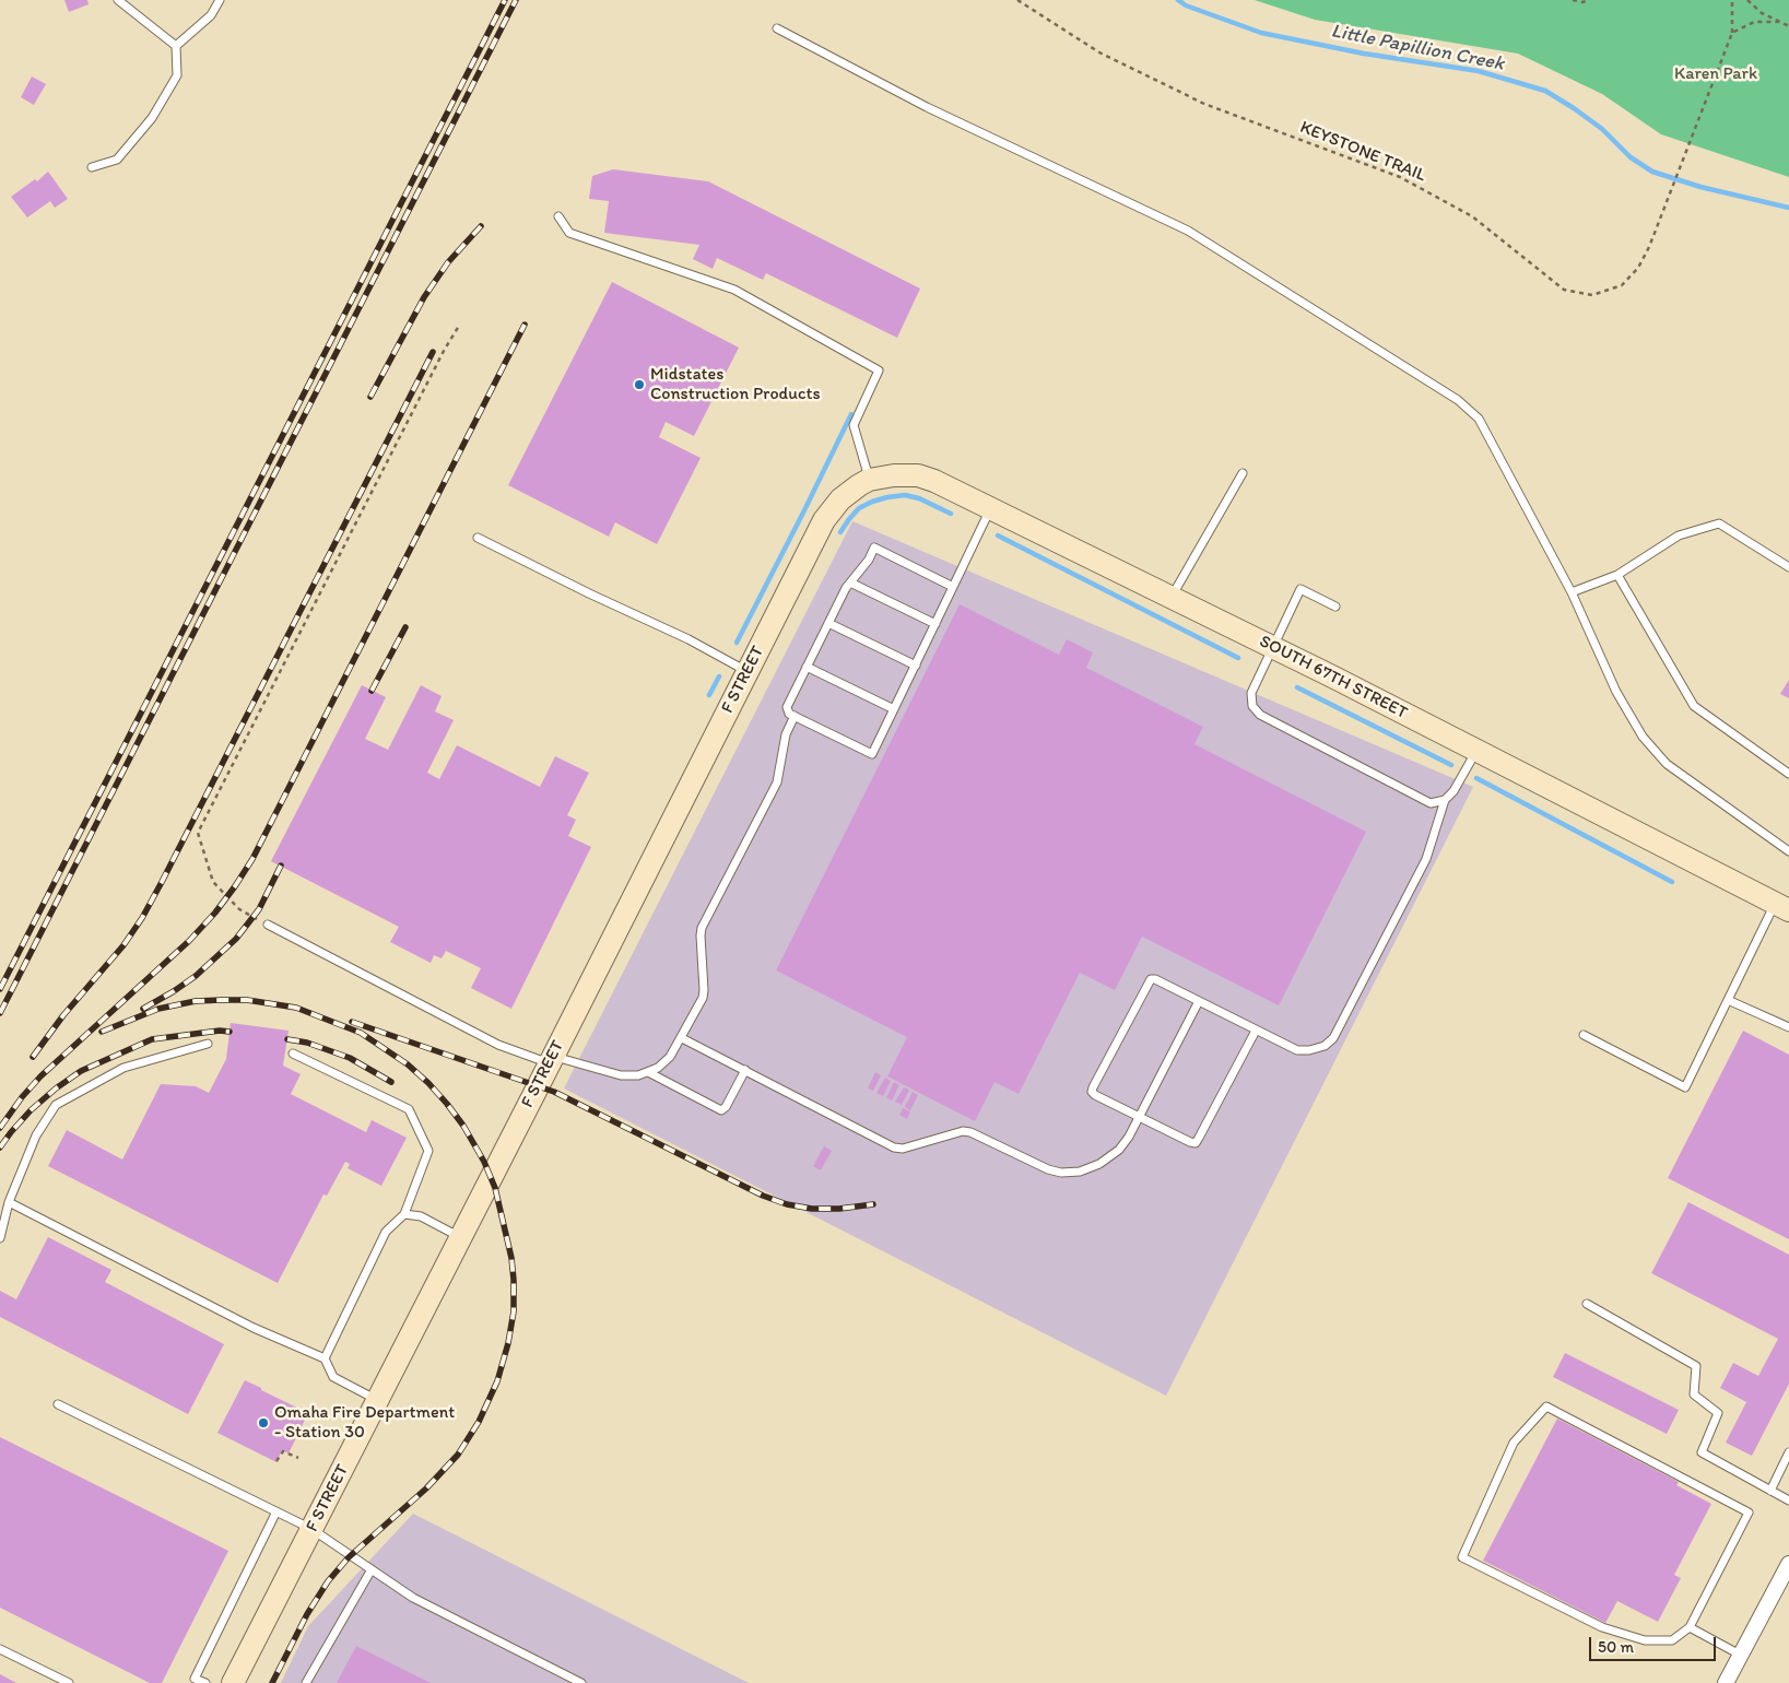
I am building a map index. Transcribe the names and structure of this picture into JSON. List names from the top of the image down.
{
  "streets": {
    "street": ["SOUTH 67TH STREET", "F STREET"],
    "path": ["KEYSTONE TRAIL"]
  },
  "crossings": [
    ["SOUTH 67TH STREET", "F STREET"]
  ],
  "water": ["Little Papillion Creek"],
  "parks": ["Karen Park"],
  "places": ["Midstates Construction Products", "Omaha Fire Department - Station 30"],
  "scale_bar": "50 m"
}
